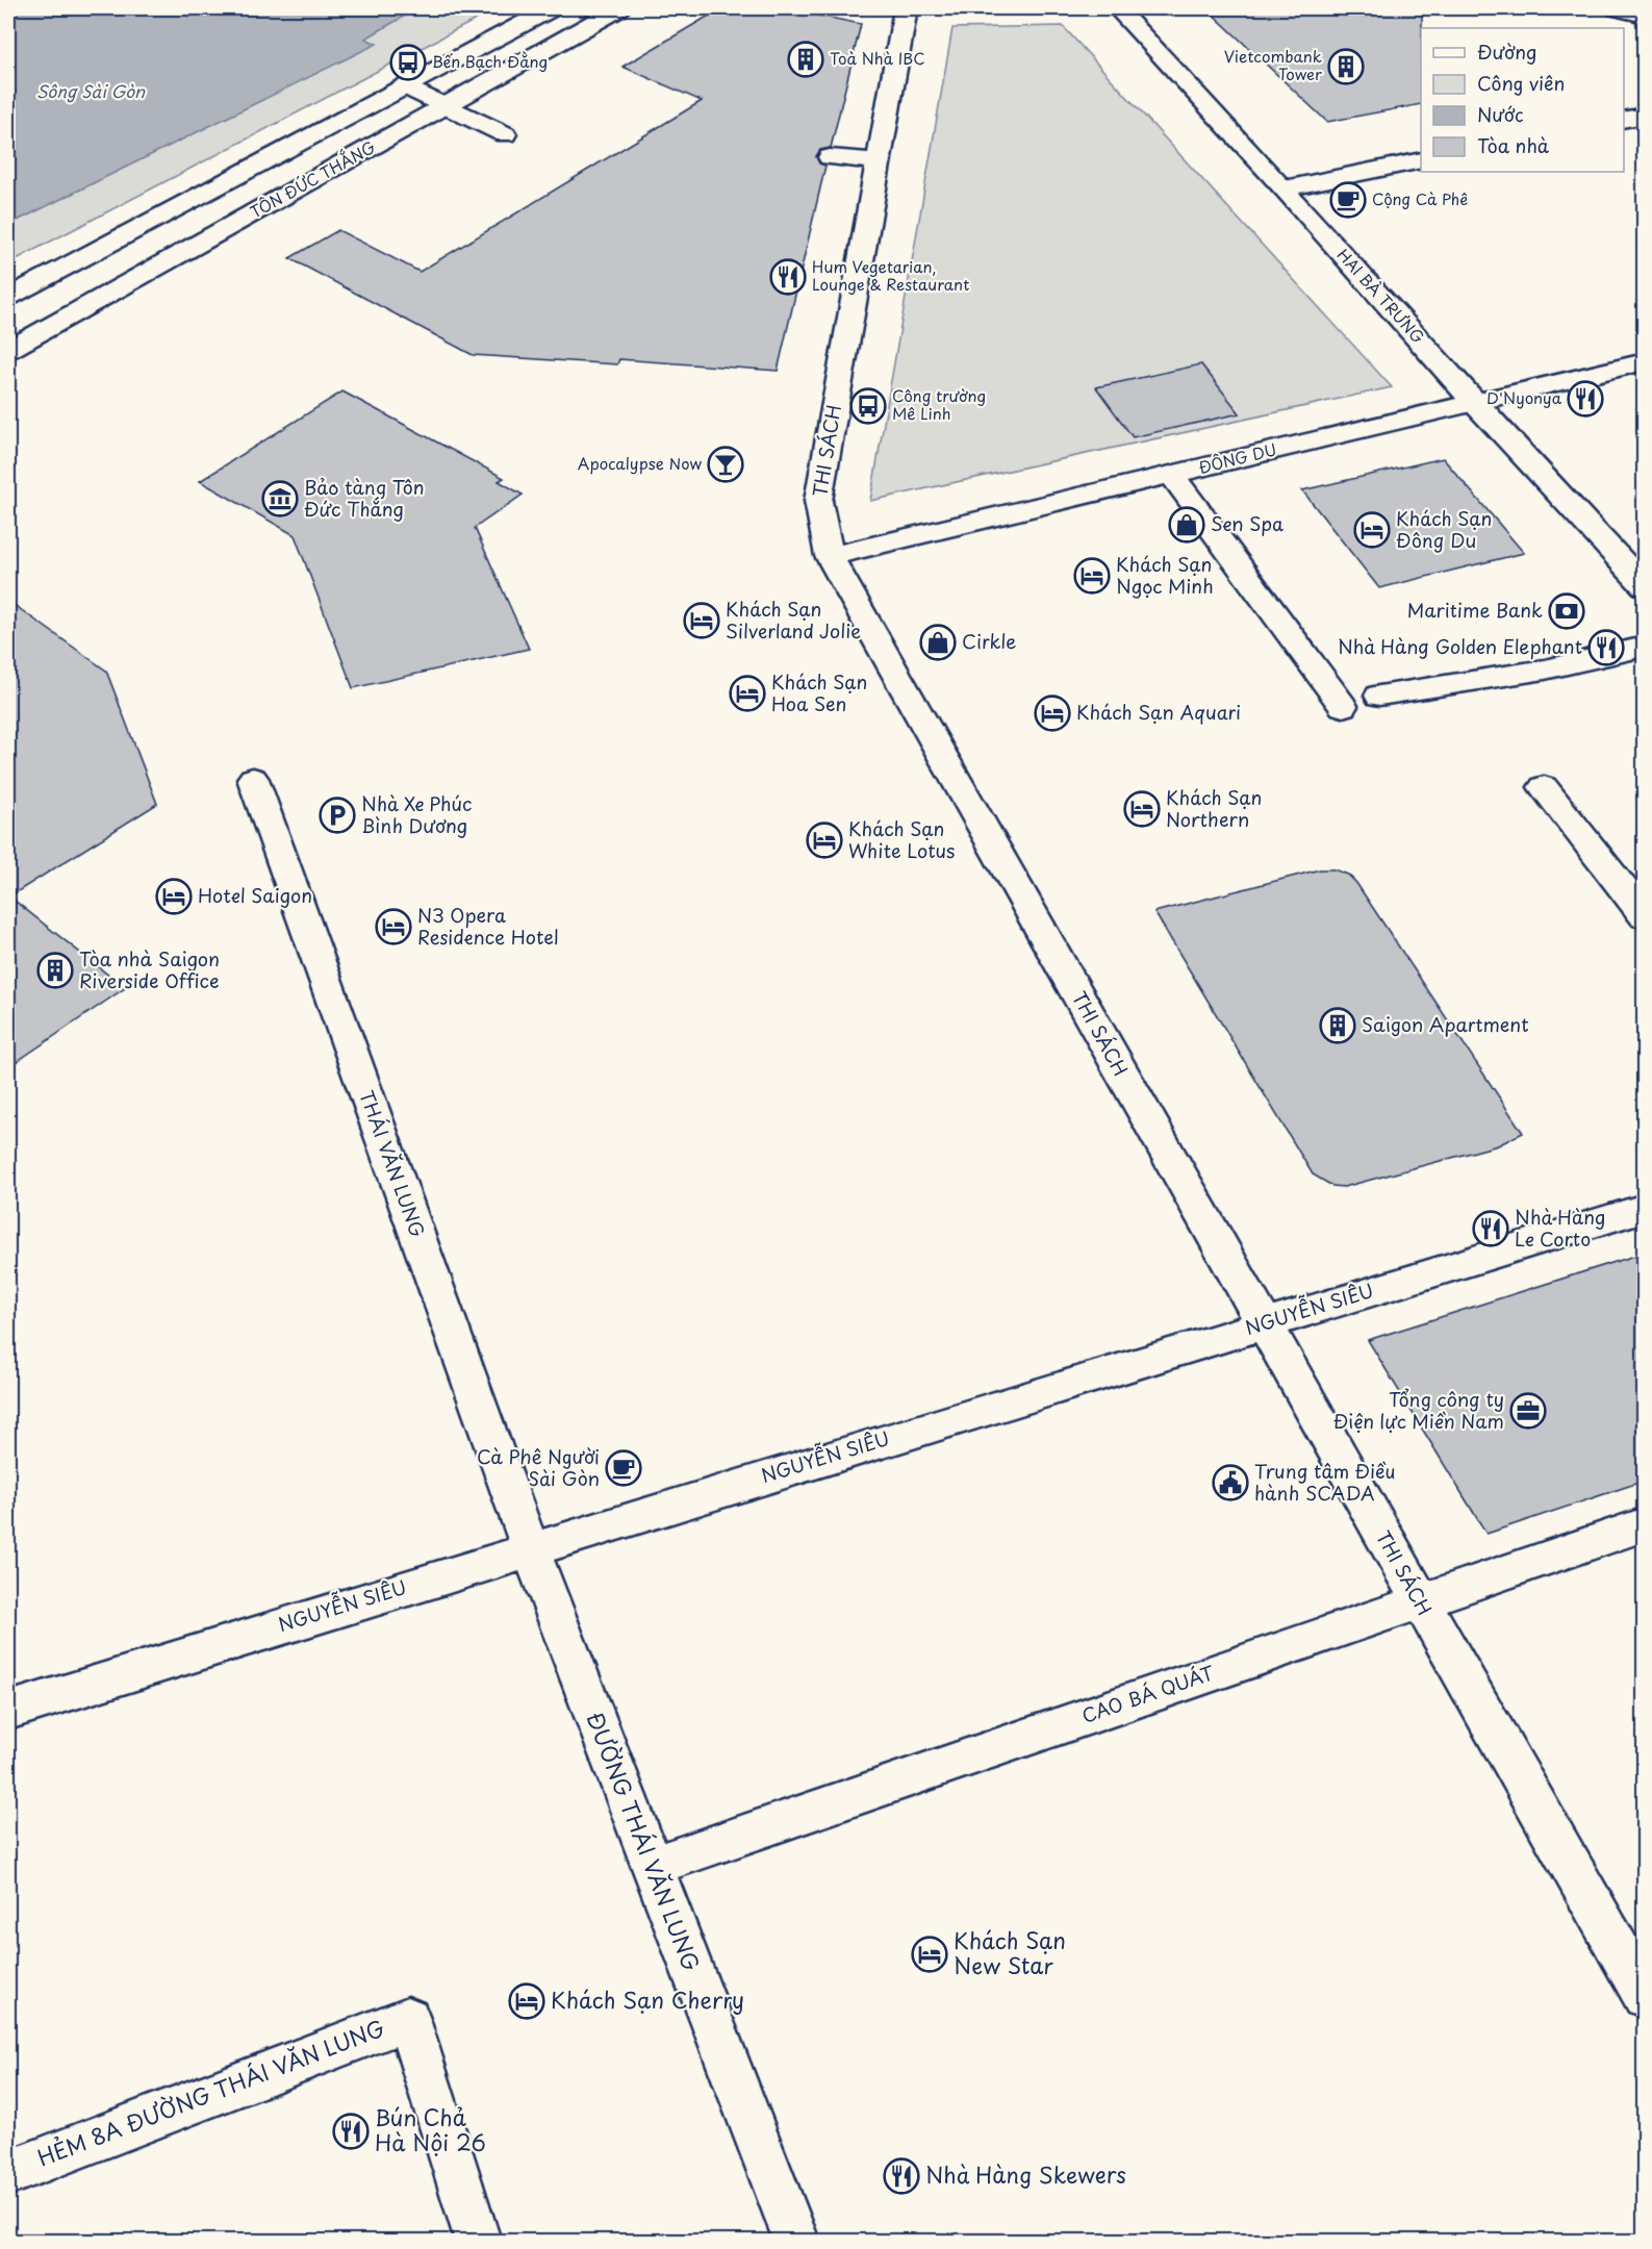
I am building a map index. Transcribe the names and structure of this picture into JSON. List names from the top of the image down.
{
  "streets": {
    "street": [
      "TÔN ĐỨC THẮNG",
      "HAI BÀ TRƯNG",
      "THI SÁCH",
      "ĐÔNG DU",
      "THÁI VĂN LUNG",
      "NGUYỄN SIÊU",
      "CAO BÁ QUÁT",
      "ĐƯỜNG THÁI VĂN LUNG",
      "HẺM 8A ĐƯỜNG THÁI VĂN LUNG"
    ]
  },
  "crossings": [
    ["HAI BÀ TRƯNG", "ĐÔNG DU"],
    ["THI SÁCH", "ĐÔNG DU"],
    ["THI SÁCH", "NGUYỄN SIÊU"],
    ["THI SÁCH", "CAO BÁ QUÁT"],
    ["THÁI VĂN LUNG", "NGUYỄN SIÊU"],
    ["THÁI VĂN LUNG", "ĐƯỜNG THÁI VĂN LUNG"],
    ["NGUYỄN SIÊU", "ĐƯỜNG THÁI VĂN LUNG"],
    ["CAO BÁ QUÁT", "ĐƯỜNG THÁI VĂN LUNG"]
  ],
  "water": ["Sông Sài Gòn"],
  "places": {
    "building": [
      "Toà Nhà IBC",
      "Vietcombank Tower",
      "Tòa nhà Saigon Riverside Office",
      "Saigon Apartment"
    ],
    "bus stop": ["Bến Bạch Đằng", "Công trường Mê Linh"],
    "cafe": ["Cộng Cà Phê", "Cà Phê Người Sài Gòn"],
    "restaurant": [
      "Hum Vegetarian, Lounge & Restaurant",
      "D'Nyonya",
      "Nhà Hàng Golden Elephant",
      "Nhà Hàng Le Corto",
      "Bún Chả Hà Nội 26",
      "Nhà Hàng Skewers"
    ],
    "bar": ["Apocalypse Now"],
    "museum": ["Bảo tàng Tôn Đức Thắng"],
    "shop": ["Sen Spa", "Cirkle"],
    "hotel": [
      "Khách Sạn Đông Du",
      "Khách Sạn Ngọc Minh",
      "Khách Sạn Silverland Jolie",
      "Khách Sạn Hoa Sen",
      "Khách Sạn Aquari",
      "Khách Sạn Northern",
      "Khách Sạn White Lotus",
      "Hotel Saigon",
      "N3 Opera Residence Hotel",
      "Khách Sạn New Star",
      "Khách Sạn Cherry"
    ],
    "bank": ["Maritime Bank"],
    "parking": ["Nhà Xe Phúc Bình Dương"],
    "office": ["Tổng công ty Điện lực Miền Nam"],
    "public building": ["Trung tâm Điều hành SCADA"]
  },
  "legend": [
    "Đường",
    "Công viên",
    "Nước",
    "Tòa nhà"
  ]
}
